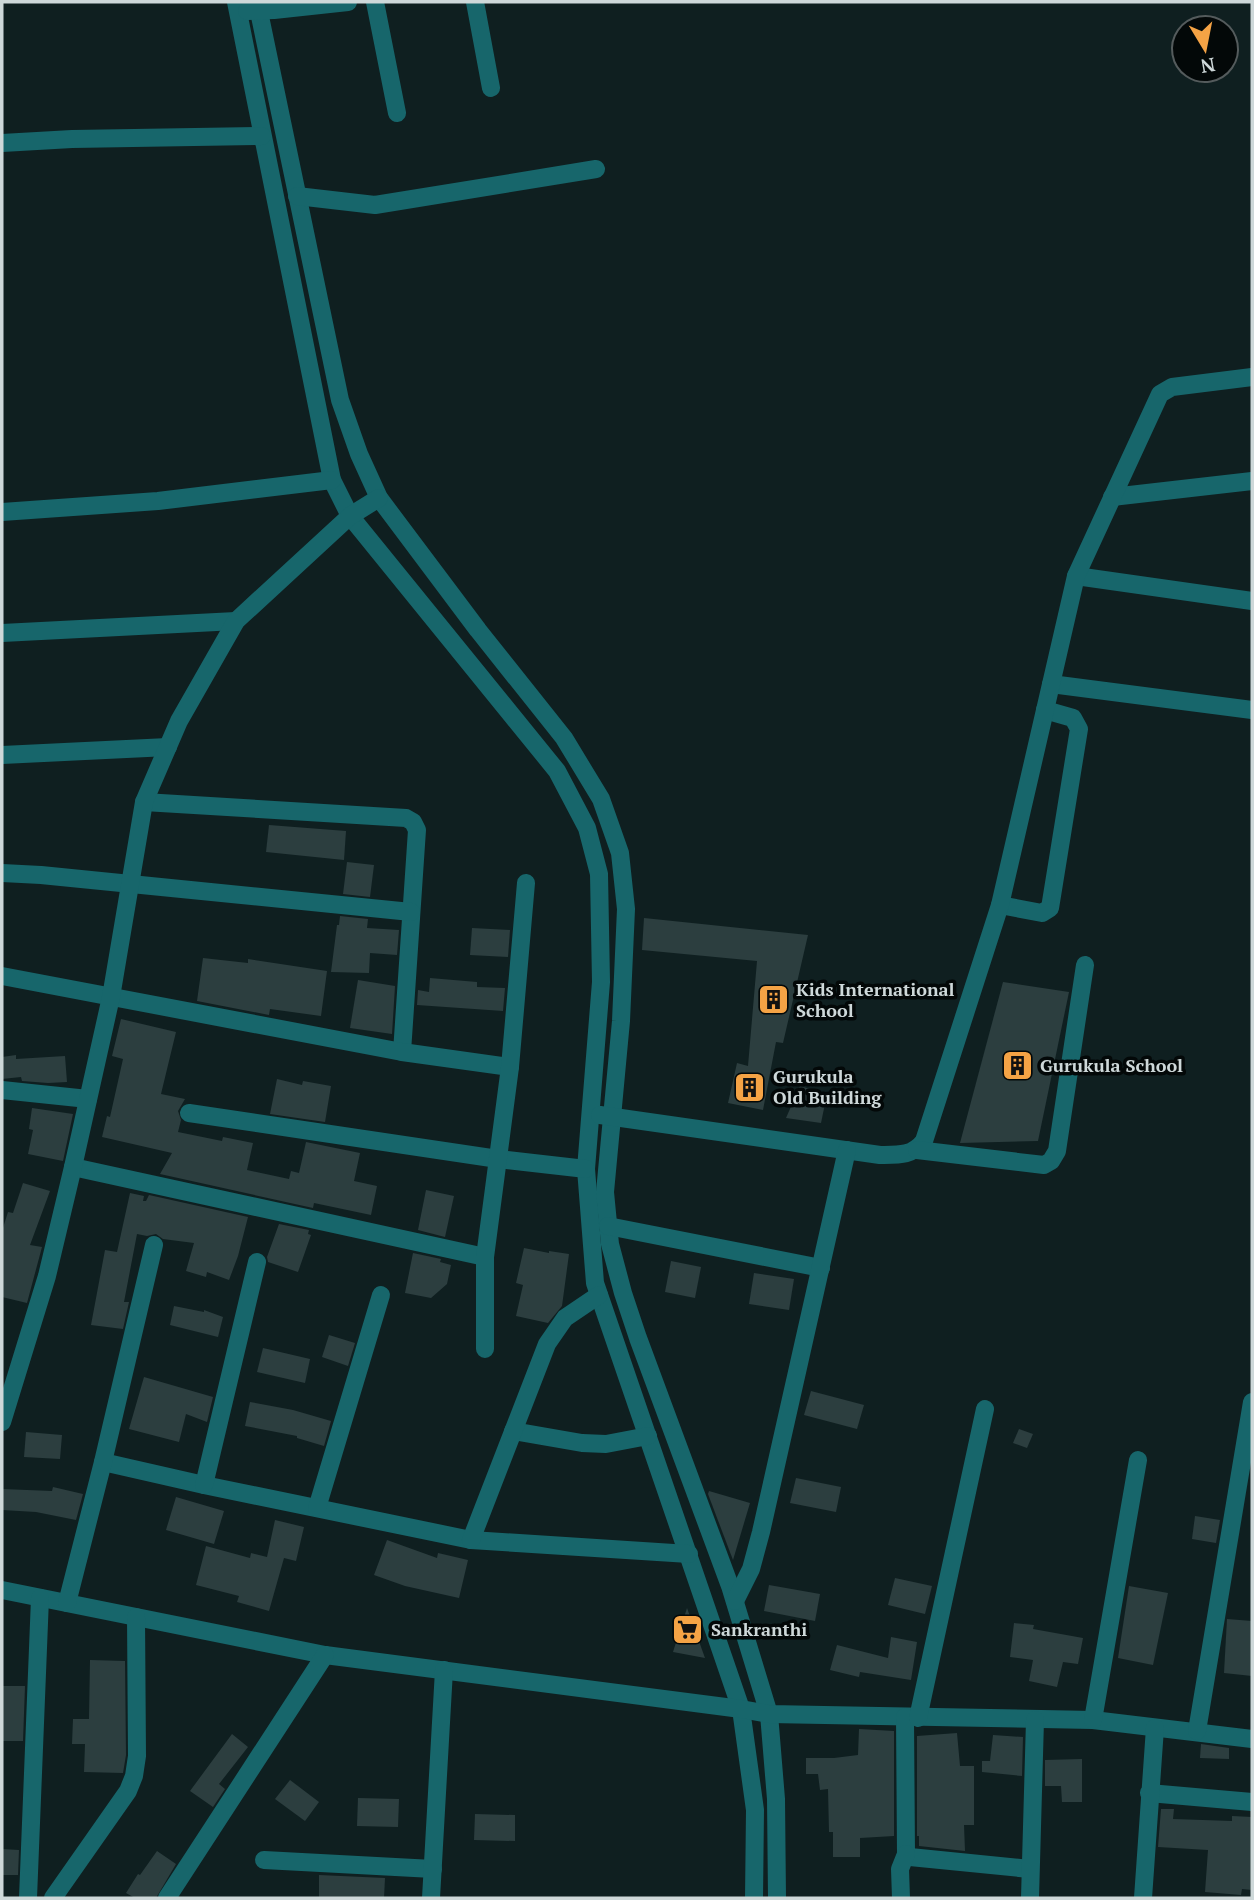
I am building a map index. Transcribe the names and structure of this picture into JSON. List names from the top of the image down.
{
  "places": {
    "building": ["Kids International School", "Gurukula School", "Gurukula Old Building"],
    "supermarket": ["Sankranthi"]
  },
  "north": "bottom"
}
